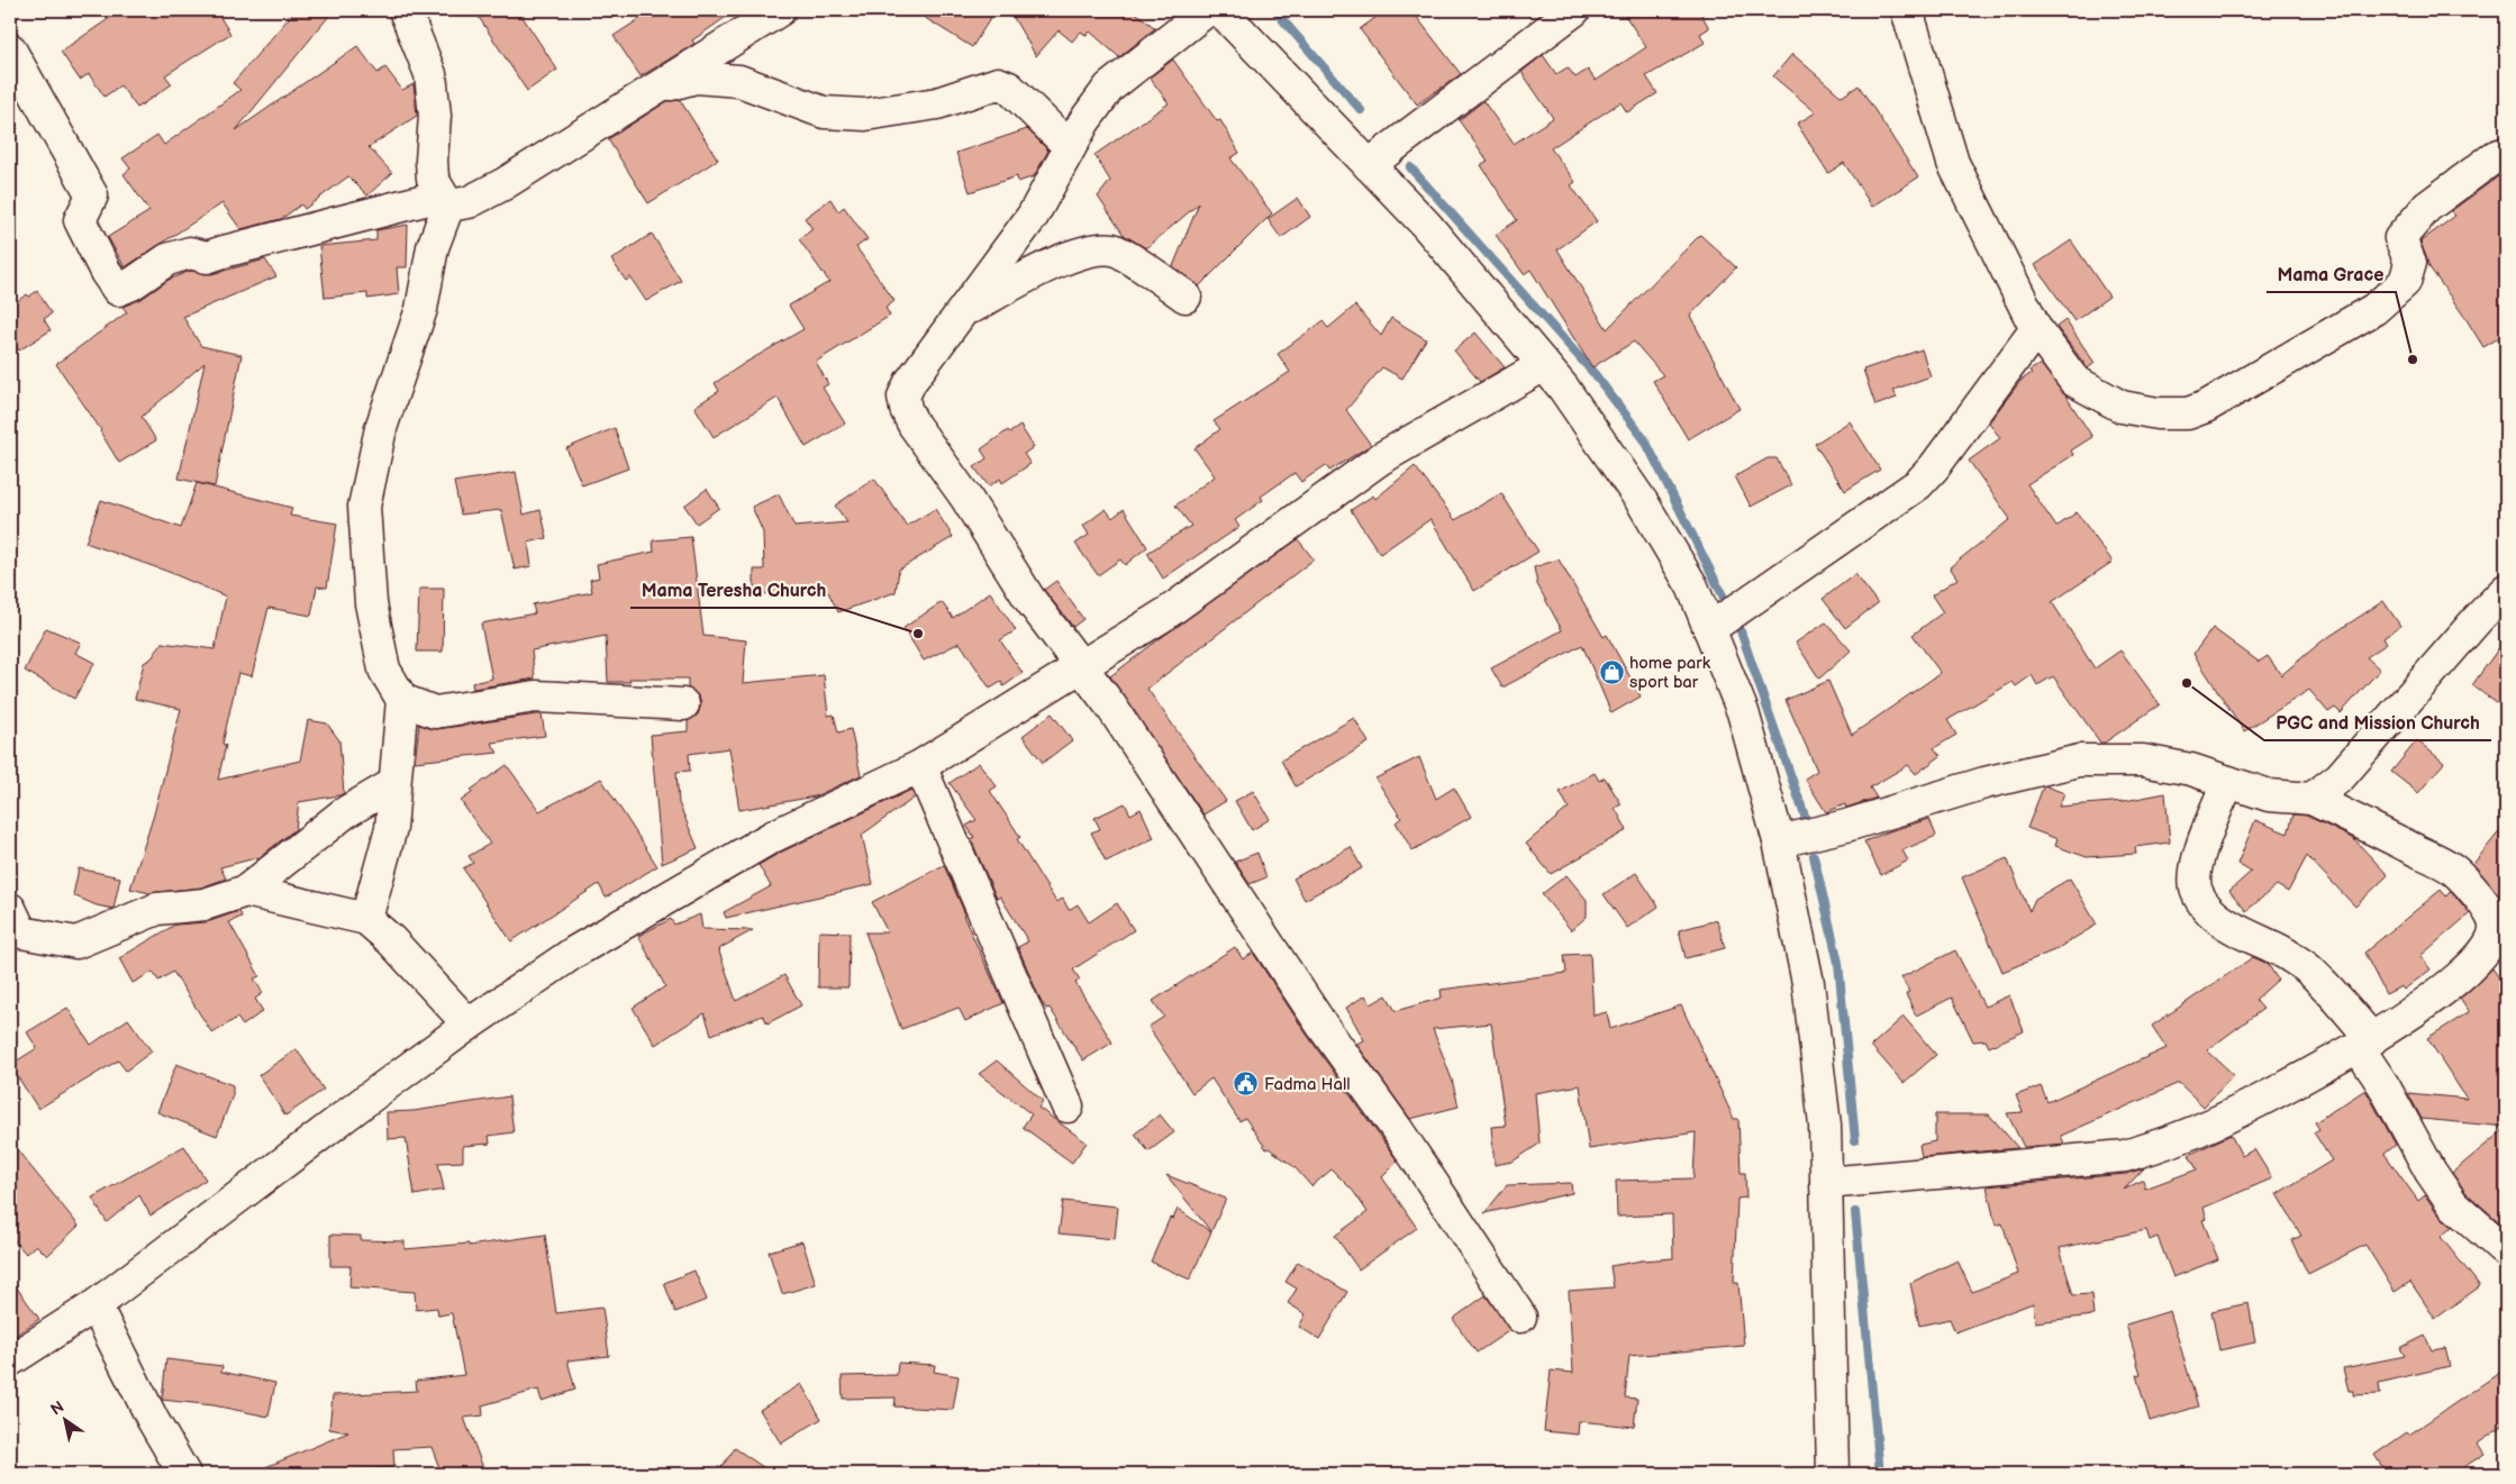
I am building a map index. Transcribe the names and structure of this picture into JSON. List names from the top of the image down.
{
  "places": {
    "other": ["Mama Grace", "Mama Teresha Church", "PGC and Mission Church"],
    "shop": ["home park sport bar"],
    "public building": ["Fadma Hall"]
  },
  "north": "top left"
}
